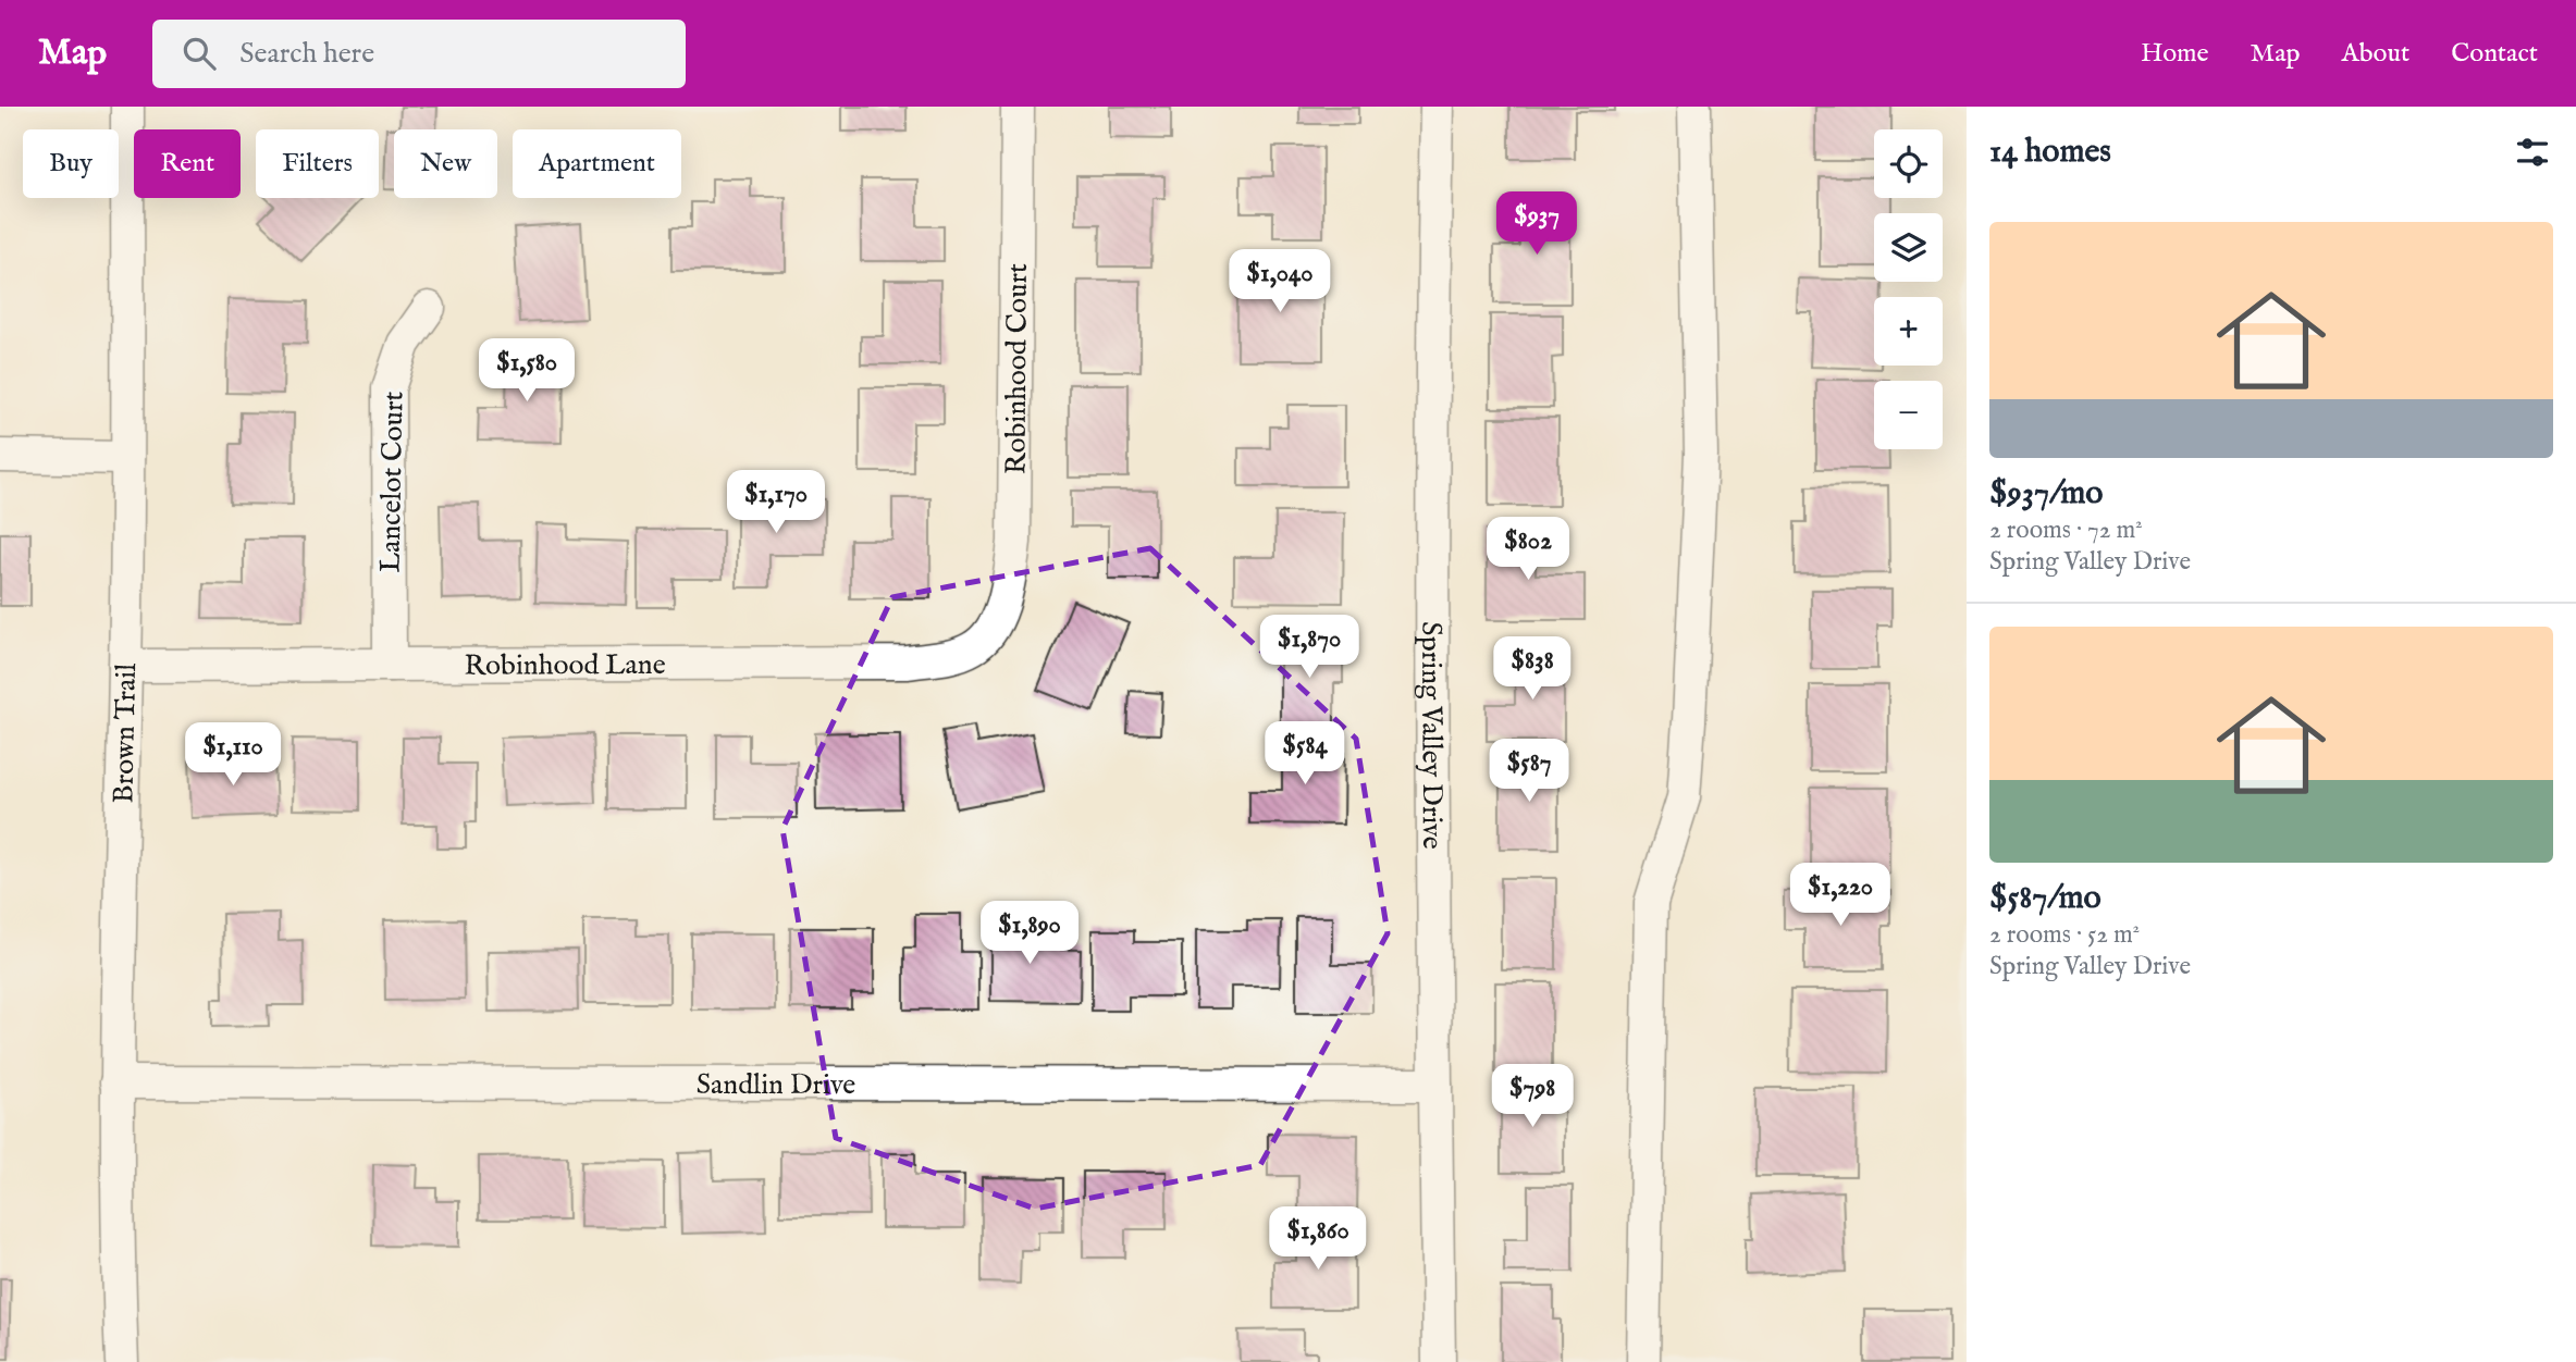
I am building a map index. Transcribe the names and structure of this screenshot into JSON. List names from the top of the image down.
{
  "streets": {
    "street": [
      "Robinhood Court",
      "Lancelot Court",
      "Robinhood Lane",
      "Brown Trail",
      "Spring Valley Drive",
      "Sandlin Drive"
    ]
  },
  "crossings": [
    ["Robinhood Court", "Robinhood Lane"],
    ["Lancelot Court", "Robinhood Lane"],
    ["Robinhood Lane", "Brown Trail"],
    ["Brown Trail", "Sandlin Drive"],
    ["Spring Valley Drive", "Sandlin Drive"]
  ],
  "page": {
    "header": "Map",
    "search": "Search here",
    "nav": [
      "Home",
      "Map",
      "About",
      "Contact"
    ],
    "heading": "14 homes",
    "map_buttons": ["+", "−"],
    "chip": [
      "Buy",
      "Rent",
      "Filters",
      "New",
      "Apartment"
    ],
    "price": [
      "$937",
      "$1,040",
      "$1,580",
      "$1,170",
      "$802",
      "$1,870",
      "$838",
      "$584",
      "$1,110",
      "$587",
      "$1,220",
      "$1,890",
      "$798",
      "$1,860"
    ],
    "list": [
      {
        "name": "$937/mo",
        "note": "2 rooms · 72 m² · Spring Valley Drive"
      },
      {
        "name": "$587/mo",
        "note": "2 rooms · 52 m² · Spring Valley Drive"
      }
    ]
  }
}
